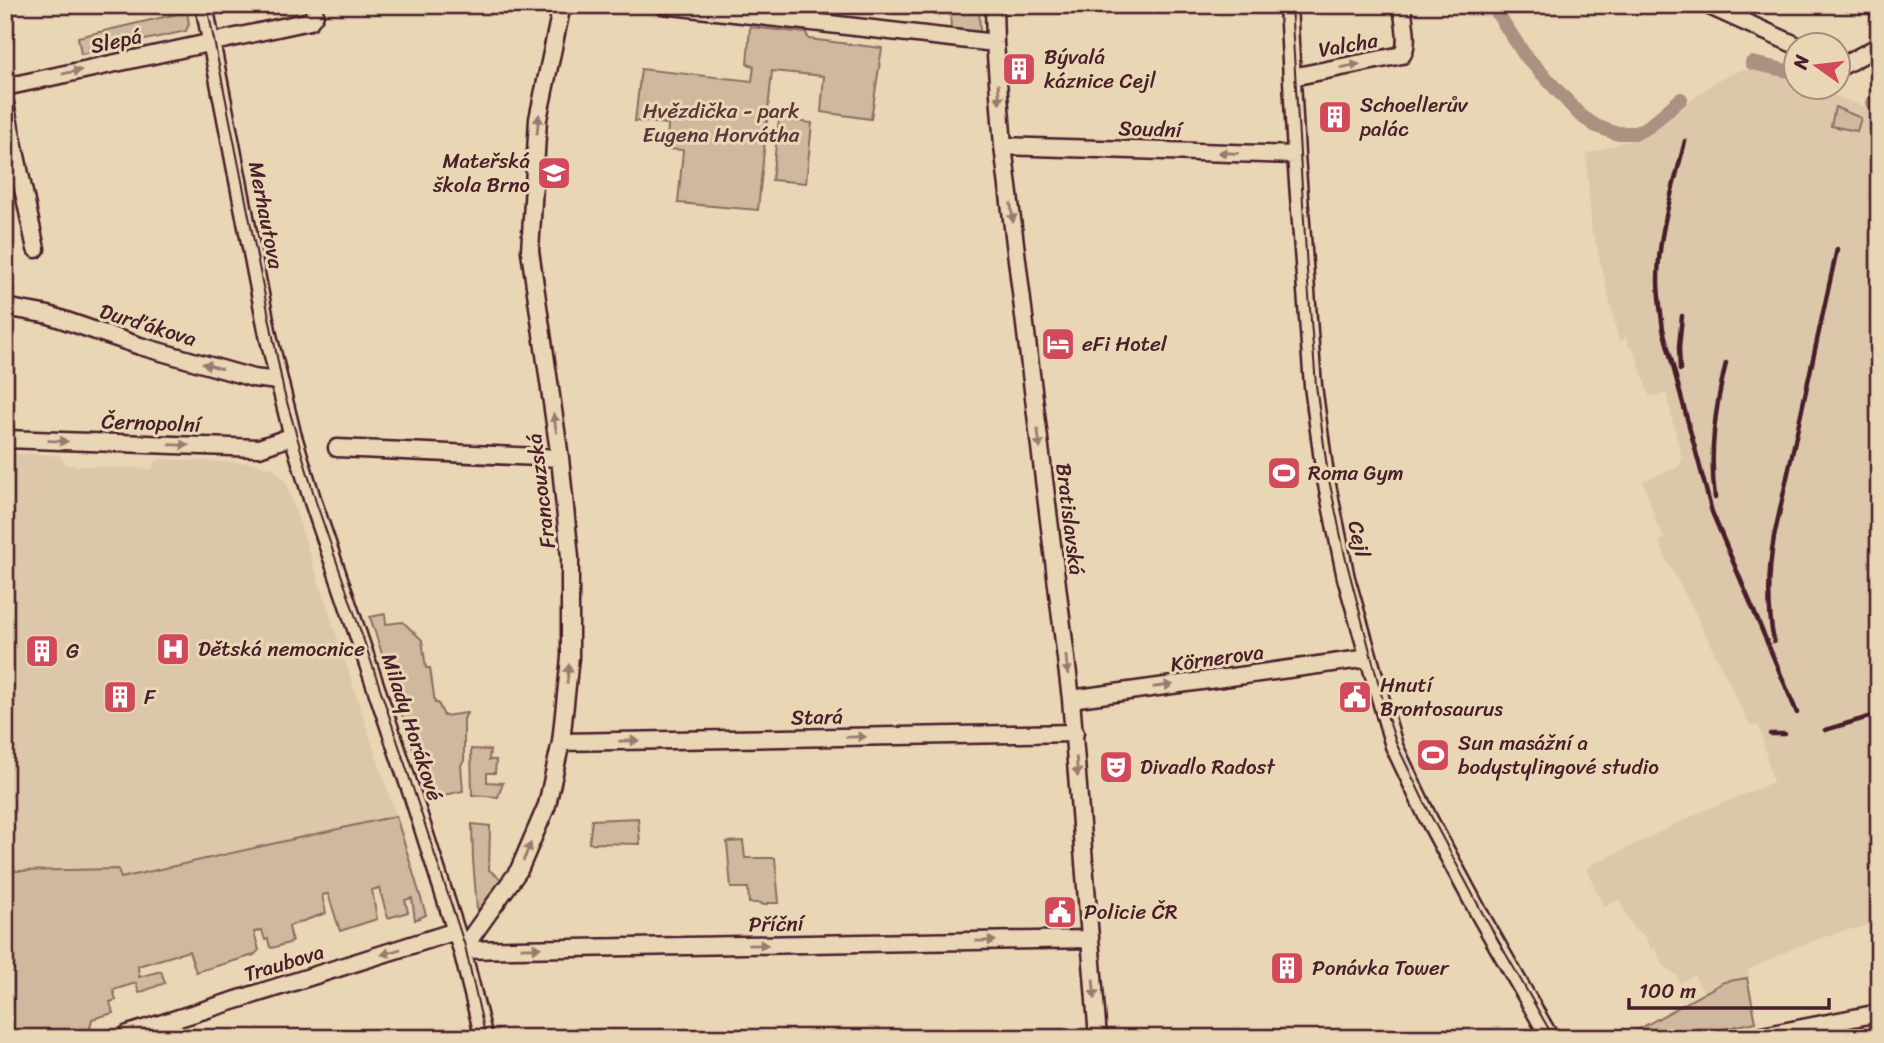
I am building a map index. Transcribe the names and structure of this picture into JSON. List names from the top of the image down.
{
  "streets": {
    "street": [
      "Slepá",
      "Valcha",
      "Soudní",
      "Merhautova",
      "Durďákova",
      "Černopolní",
      "Francouzská",
      "Bratislavská",
      "Cejl",
      "Körnerova",
      "Stará",
      "Milady Horákové",
      "Příční",
      "Traubova"
    ]
  },
  "crossings": [
    ["Slepá", "Merhautova"],
    ["Valcha", "Cejl"],
    ["Soudní", "Bratislavská"],
    ["Soudní", "Cejl"],
    ["Merhautova", "Durďákova"],
    ["Merhautova", "Černopolní"],
    ["Merhautova", "Milady Horákové"],
    ["Černopolní", "Milady Horákové"],
    ["Francouzská", "Stará"],
    ["Francouzská", "Milady Horákové"],
    ["Francouzská", "Příční"],
    ["Bratislavská", "Körnerova"],
    ["Bratislavská", "Stará"],
    ["Bratislavská", "Příční"],
    ["Cejl", "Körnerova"],
    ["Milady Horákové", "Příční"],
    ["Milady Horákové", "Traubova"]
  ],
  "one_way": [
    "Slepá",
    "Valcha",
    "Soudní",
    "Durďákova",
    "Černopolní",
    "Francouzská",
    "Bratislavská",
    "Körnerova",
    "Stará",
    "Příční",
    "Traubova"
  ],
  "parks": ["Hvězdička - park Eugena Horvátha"],
  "places": {
    "building": [
      "Bývalá káznice Cejl",
      "Schoellerův palác",
      "G",
      "F",
      "Ponávka Tower"
    ],
    "school or university": ["Mateřská škola Brno"],
    "hotel": ["eFi Hotel"],
    "sports": ["Roma Gym", "Sun masážní a bodystylingové studio"],
    "hospital": ["Dětská nemocnice"],
    "public building": ["Hnutí Brontosaurus", "Policie ČR"],
    "theatre": ["Divadlo Radost"]
  },
  "scale_bar": "100 m",
  "north": "left"
}
